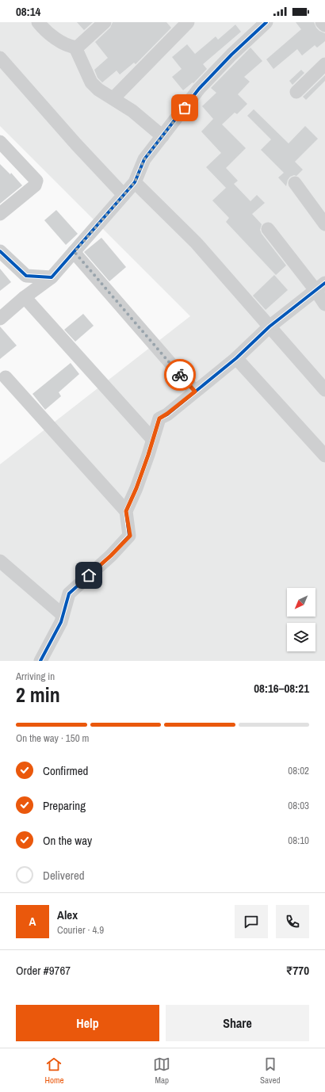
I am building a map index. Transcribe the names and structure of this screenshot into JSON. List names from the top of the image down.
{
  "north": "bottom left",
  "page": {
    "status": "08:14",
    "heading": ["2 min", "Arriving in", "08:16–08:21"],
    "panel": [
      "Alex",
      "Courier · 4.9",
      "Order #9767",
      "₹770"
    ],
    "bar": "On the way · 150 m",
    "list": [
      ["Confirmed", "08:02"],
      ["Preparing", "08:03"],
      ["On the way", "08:10"],
      "Delivered"
    ],
    "round": "A",
    "buttons": ["Help", "Share"],
    "tabs": ["Home", "Map", "Saved"]
  }
}
